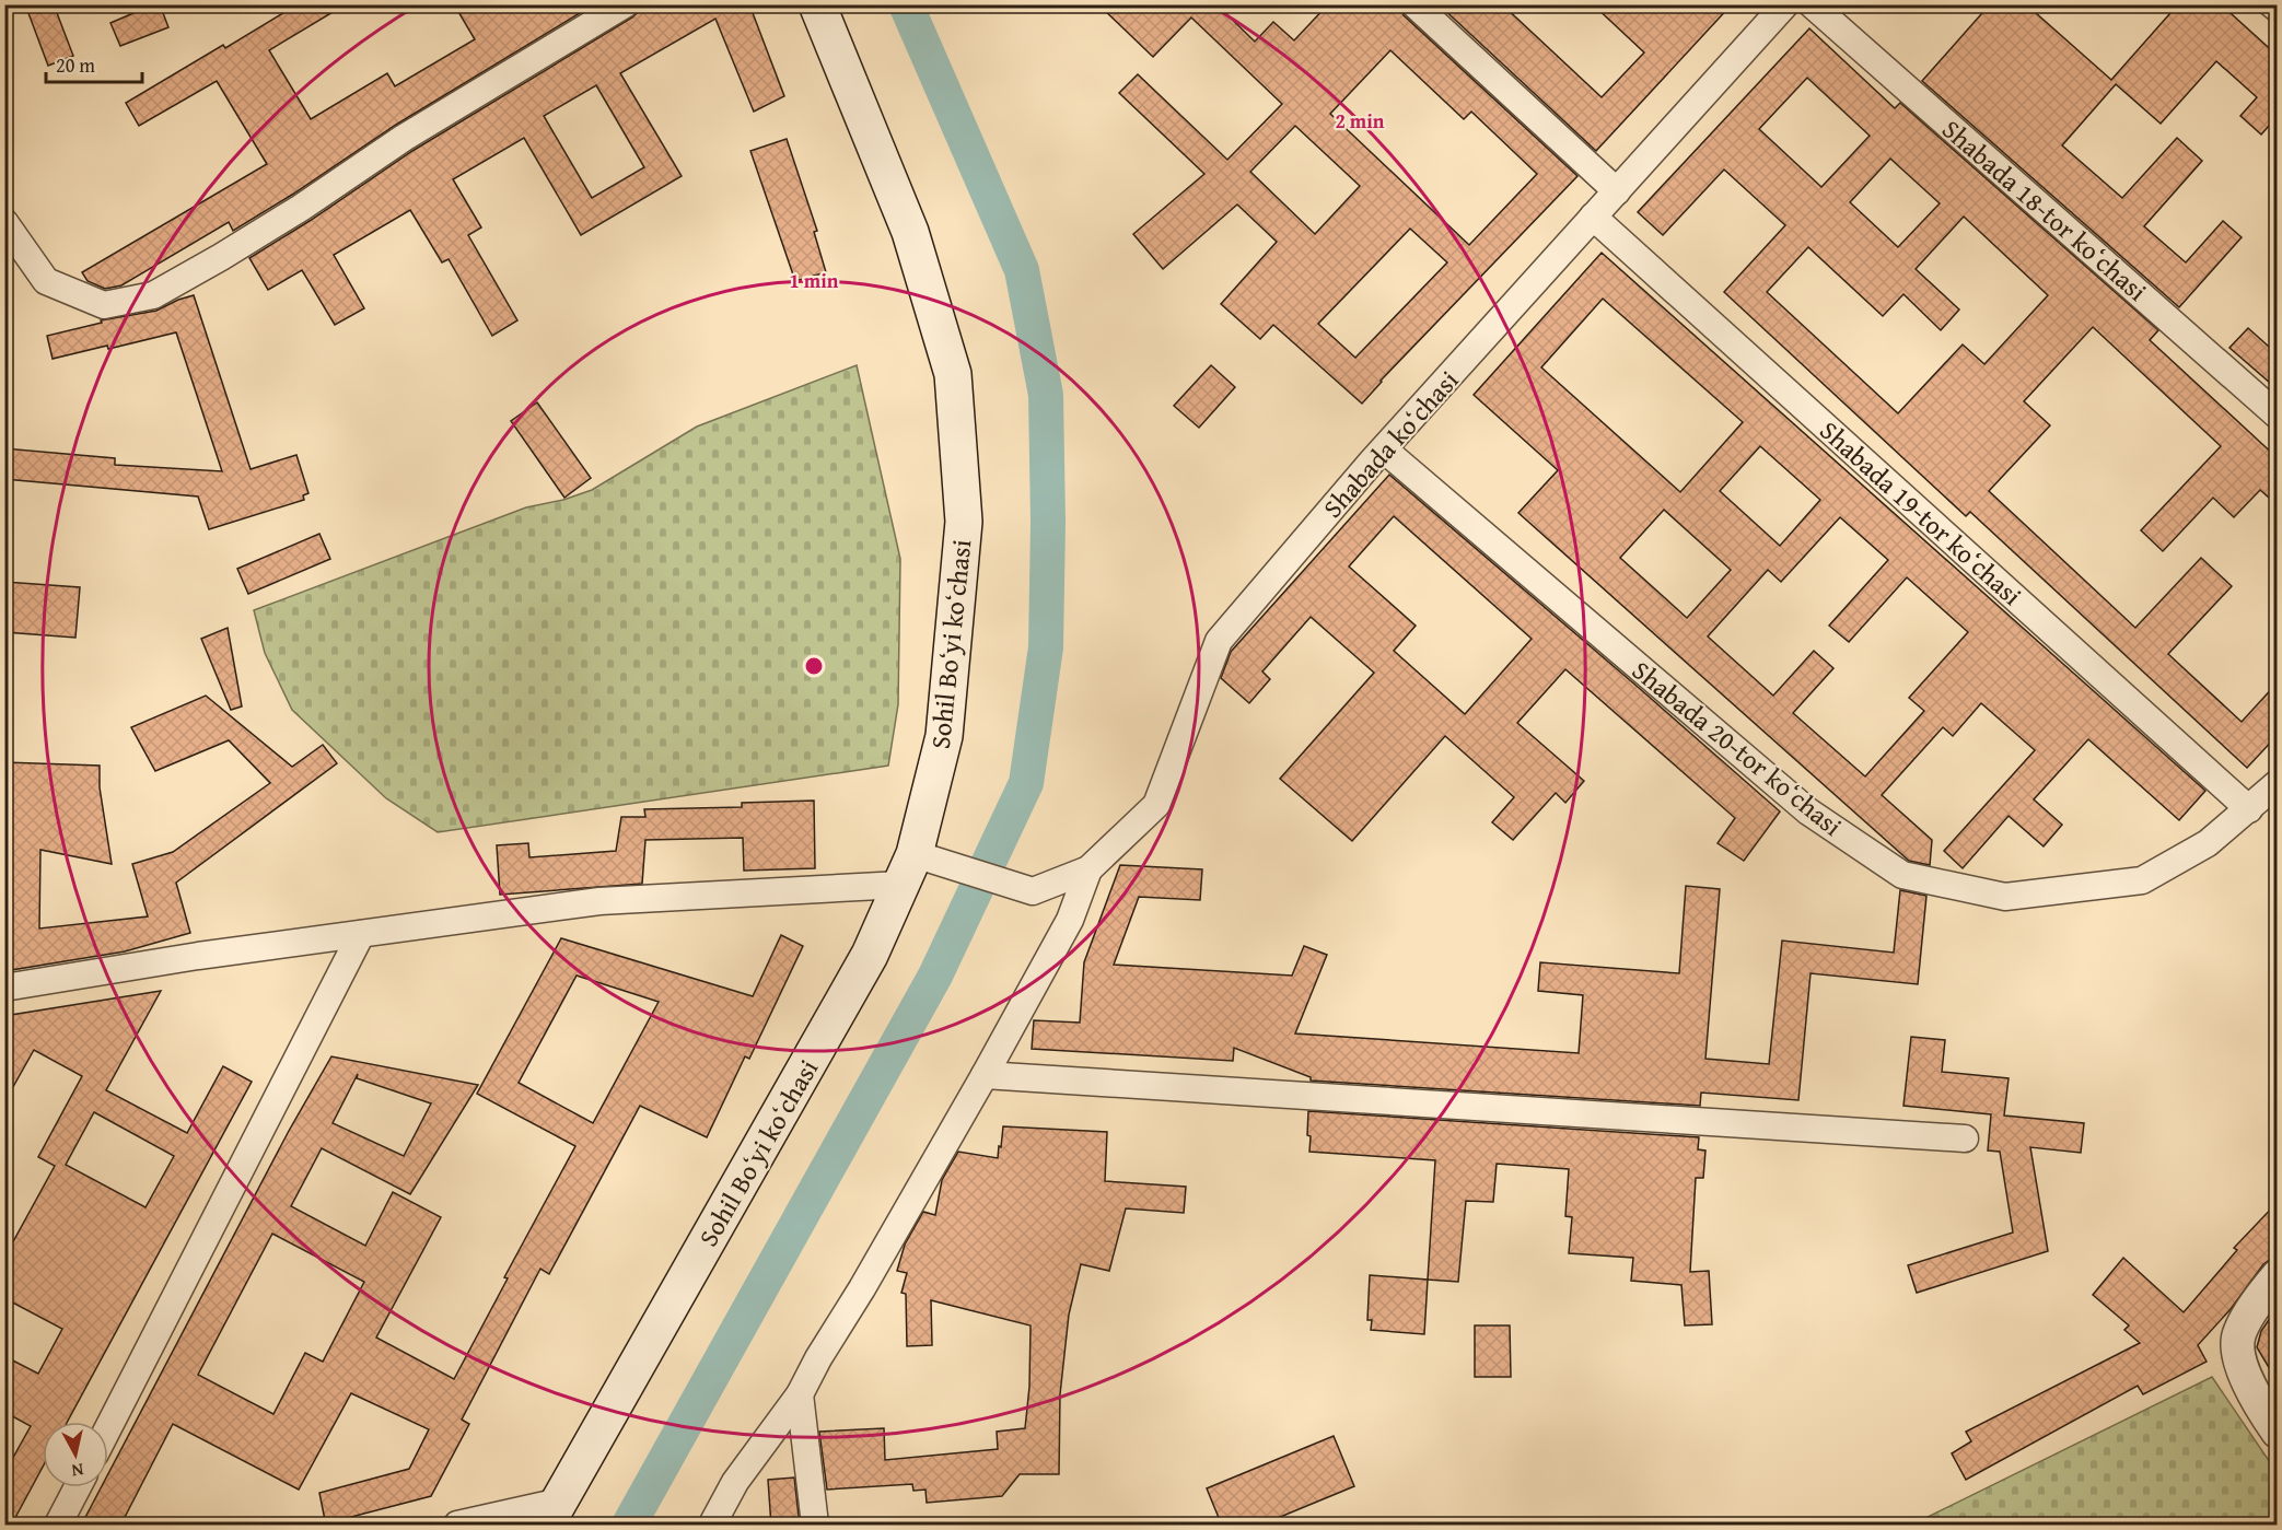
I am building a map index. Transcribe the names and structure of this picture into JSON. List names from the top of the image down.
{
  "streets": {
    "main road": ["Sohil Boʻyi koʻchasi"],
    "street": [
      "Shabada 18-tor koʻchasi",
      "Shabada koʻchasi",
      "Shabada 19-tor koʻchasi",
      "Shabada 20-tor koʻchasi"
    ]
  },
  "crossings": [
    ["Shabada koʻchasi", "Shabada 19-tor koʻchasi"],
    ["Shabada koʻchasi", "Sohil Boʻyi koʻchasi"],
    ["Shabada koʻchasi", "Shabada 20-tor koʻchasi"],
    ["Shabada 19-tor koʻchasi", "Shabada 20-tor koʻchasi"]
  ],
  "scale_bar": "20 m",
  "north": "bottom",
  "rings": ["2 min", "1 min"]
}
